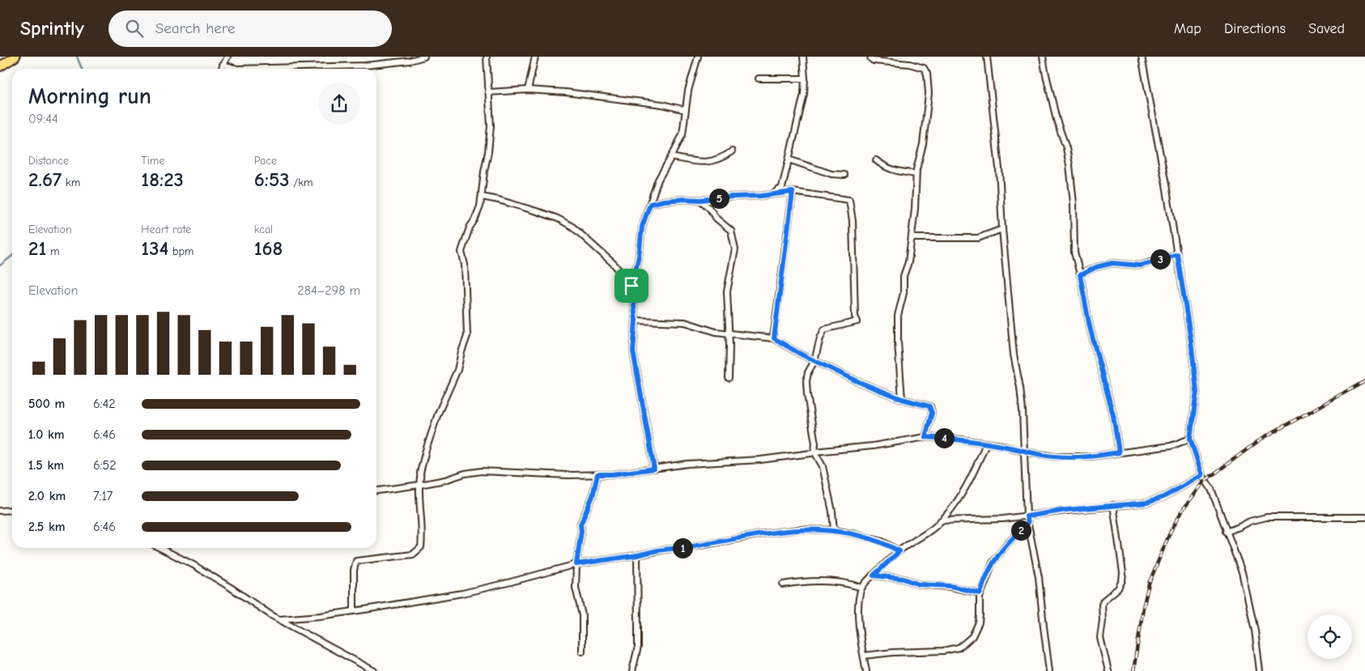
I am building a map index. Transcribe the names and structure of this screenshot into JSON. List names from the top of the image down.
{
  "page": {
    "header": "Sprintly",
    "search": "Search here",
    "nav": ["Map", "Directions", "Saved"],
    "heading": ["Morning run", "09:44"],
    "stats": [
      ["Distance", "2.67 km"],
      ["Time", "18:23"],
      ["Pace", "6:53 /km"],
      ["Elevation", "21 m"],
      ["Heart rate", "134 bpm"],
      ["kcal", "168"]
    ],
    "pins": [
      "5",
      "3",
      "4",
      "2",
      "1"
    ],
    "chart": ["Elevation", "284–298 m"],
    "list": [
      {
        "name": "500 m",
        "note": "6:42"
      },
      {
        "name": "1.0 km",
        "note": "6:46"
      },
      {
        "name": "1.5 km",
        "note": "6:52"
      },
      {
        "name": "2.0 km",
        "note": "7:17"
      },
      {
        "name": "2.5 km",
        "note": "6:46"
      }
    ]
  }
}
